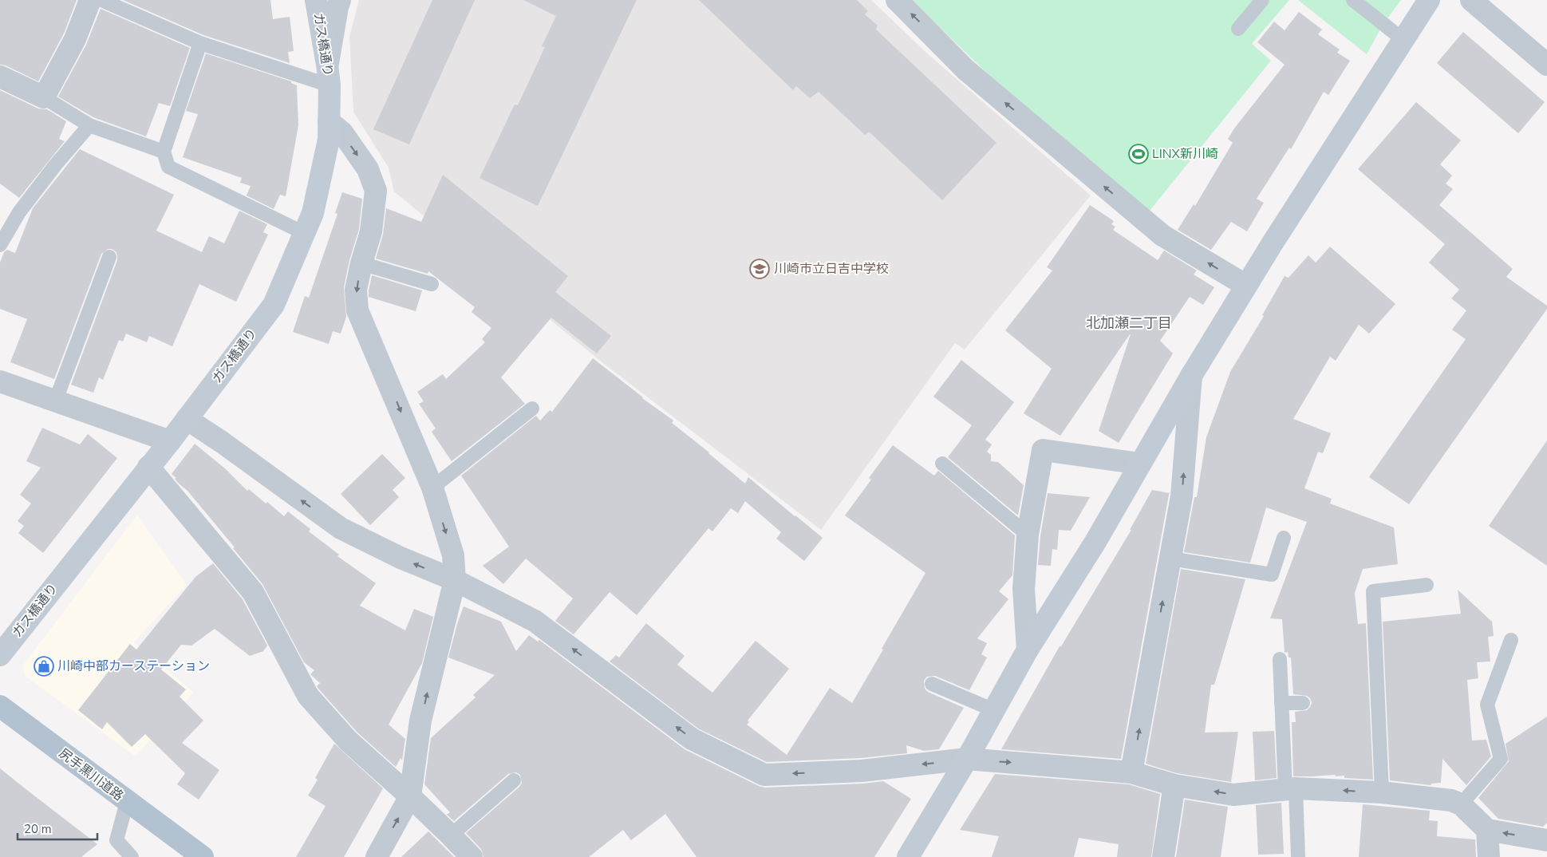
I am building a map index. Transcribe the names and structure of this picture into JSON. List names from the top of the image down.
{
  "streets": {
    "main road": ["尻手黒川道路"],
    "street": ["ガス橋通り"]
  },
  "districts": ["北加瀬二丁目"],
  "places": {
    "sports": ["LINX新川崎"],
    "school or university": ["川崎市立日吉中学校"],
    "shop": ["川崎中部カーステーション"]
  },
  "scale_bar": "20 m"
}
